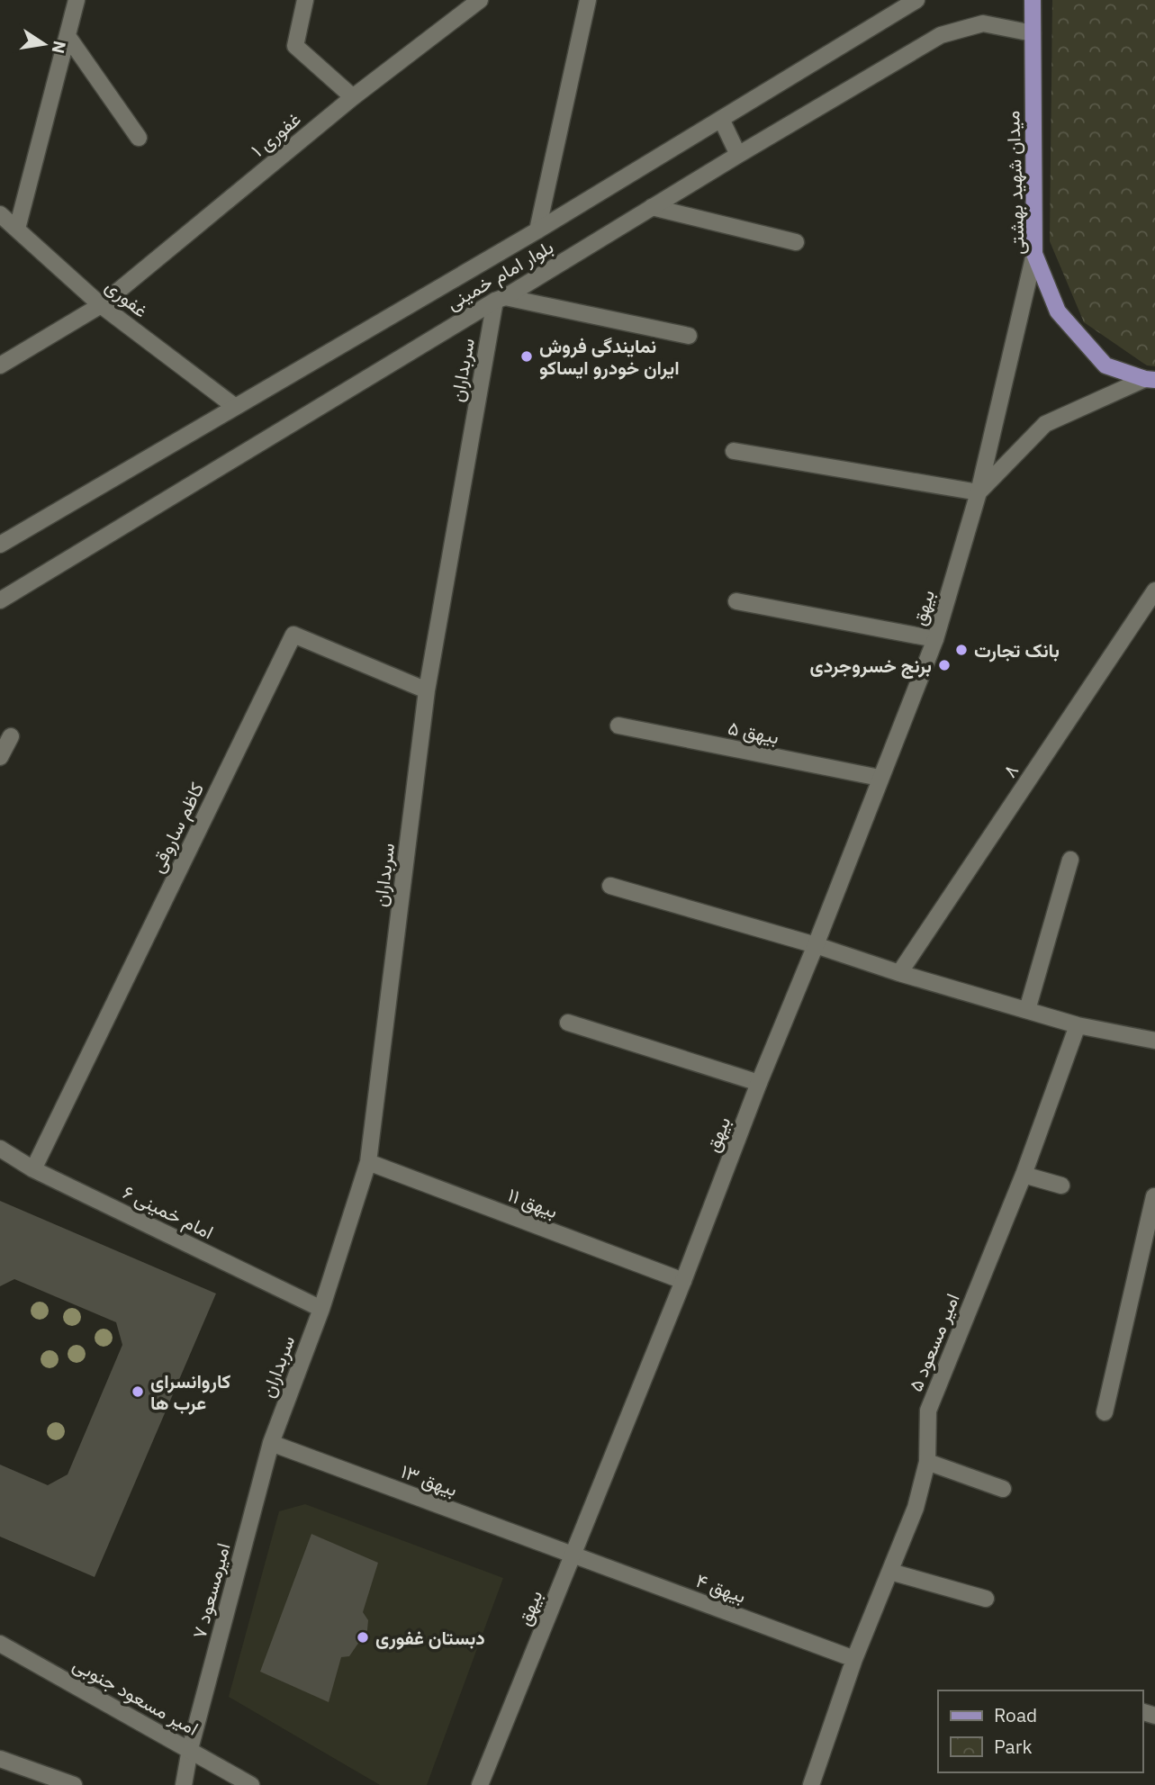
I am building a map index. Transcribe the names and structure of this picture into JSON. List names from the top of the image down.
{
  "streets": {
    "main road": ["میدان شهید بهشتی"],
    "street": [
      "غفوری ۱",
      "بلوار امام خمینی",
      "غفوری",
      "سربداران",
      "بیهق",
      "بیهق ۵",
      "۸",
      "کاظم ساروقی",
      "بیهق ۱۱",
      "امام خمینی ۶",
      "امیر مسعود ۵",
      "بیهق ۱۳",
      "بیهق ۴",
      "امیرمسعود ۷",
      "امیر مسعود جنوبی"
    ]
  },
  "crossings": [
    ["غفوری ۱", "غفوری"],
    ["میدان شهید بهشتی", "بلوار امام خمینی"],
    ["میدان شهید بهشتی", "بیهق"],
    ["بلوار امام خمینی", "غفوری"],
    ["بلوار امام خمینی", "سربداران"],
    ["سربداران", "کاظم ساروقی"],
    ["سربداران", "بیهق ۱۱"],
    ["سربداران", "امام خمینی ۶"],
    ["سربداران", "بیهق ۱۳"],
    ["سربداران", "امیرمسعود ۷"],
    ["بیهق", "بیهق ۵"],
    ["بیهق", "بیهق ۱۱"],
    ["بیهق", "بیهق ۱۳"],
    ["بیهق", "بیهق ۴"],
    ["کاظم ساروقی", "امام خمینی ۶"],
    ["امیر مسعود ۵", "بیهق ۴"],
    ["بیهق ۱۳", "بیهق ۴"],
    ["بیهق ۱۳", "امیرمسعود ۷"],
    ["امیرمسعود ۷", "امیر مسعود جنوبی"]
  ],
  "places": [
    "نمایندگی فروش ایران خودرو ایساکو",
    "بانک تجارت",
    "برنج خسروجردی",
    "کاروانسرای عرب ها",
    "دبستان غفوری"
  ],
  "legend": ["Road", "Park"],
  "north": "right"
}
